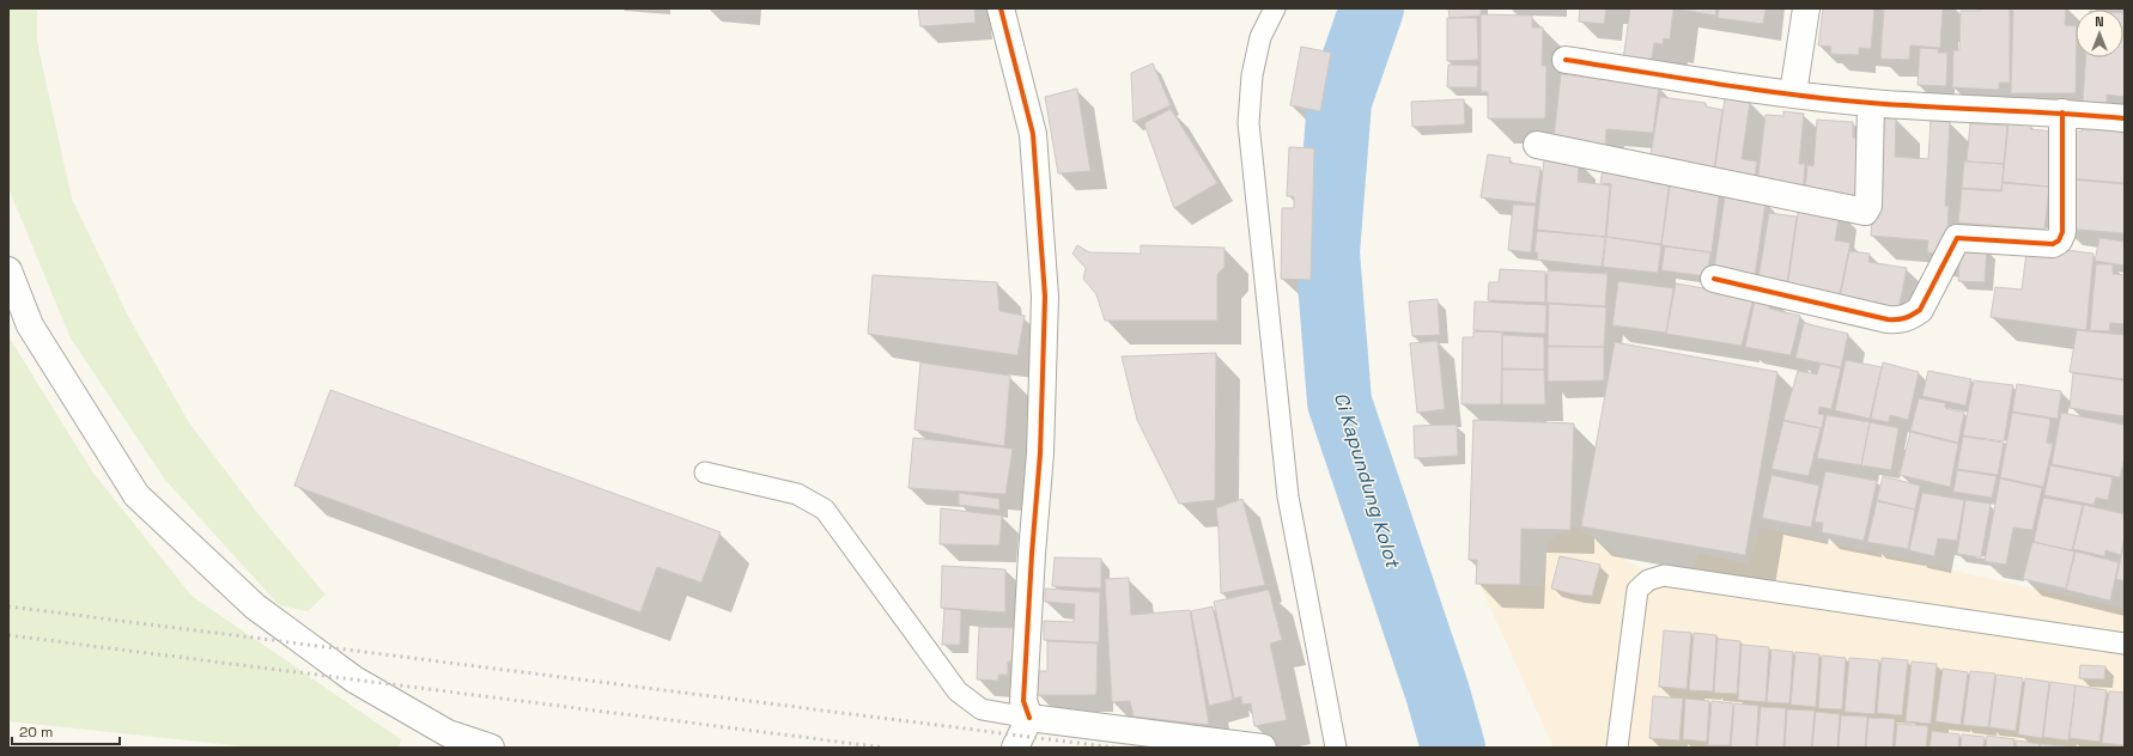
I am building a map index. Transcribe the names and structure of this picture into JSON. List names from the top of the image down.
{
  "water": ["Ci Kapundung Kolot"],
  "scale_bar": "20 m",
  "north": "top"
}
